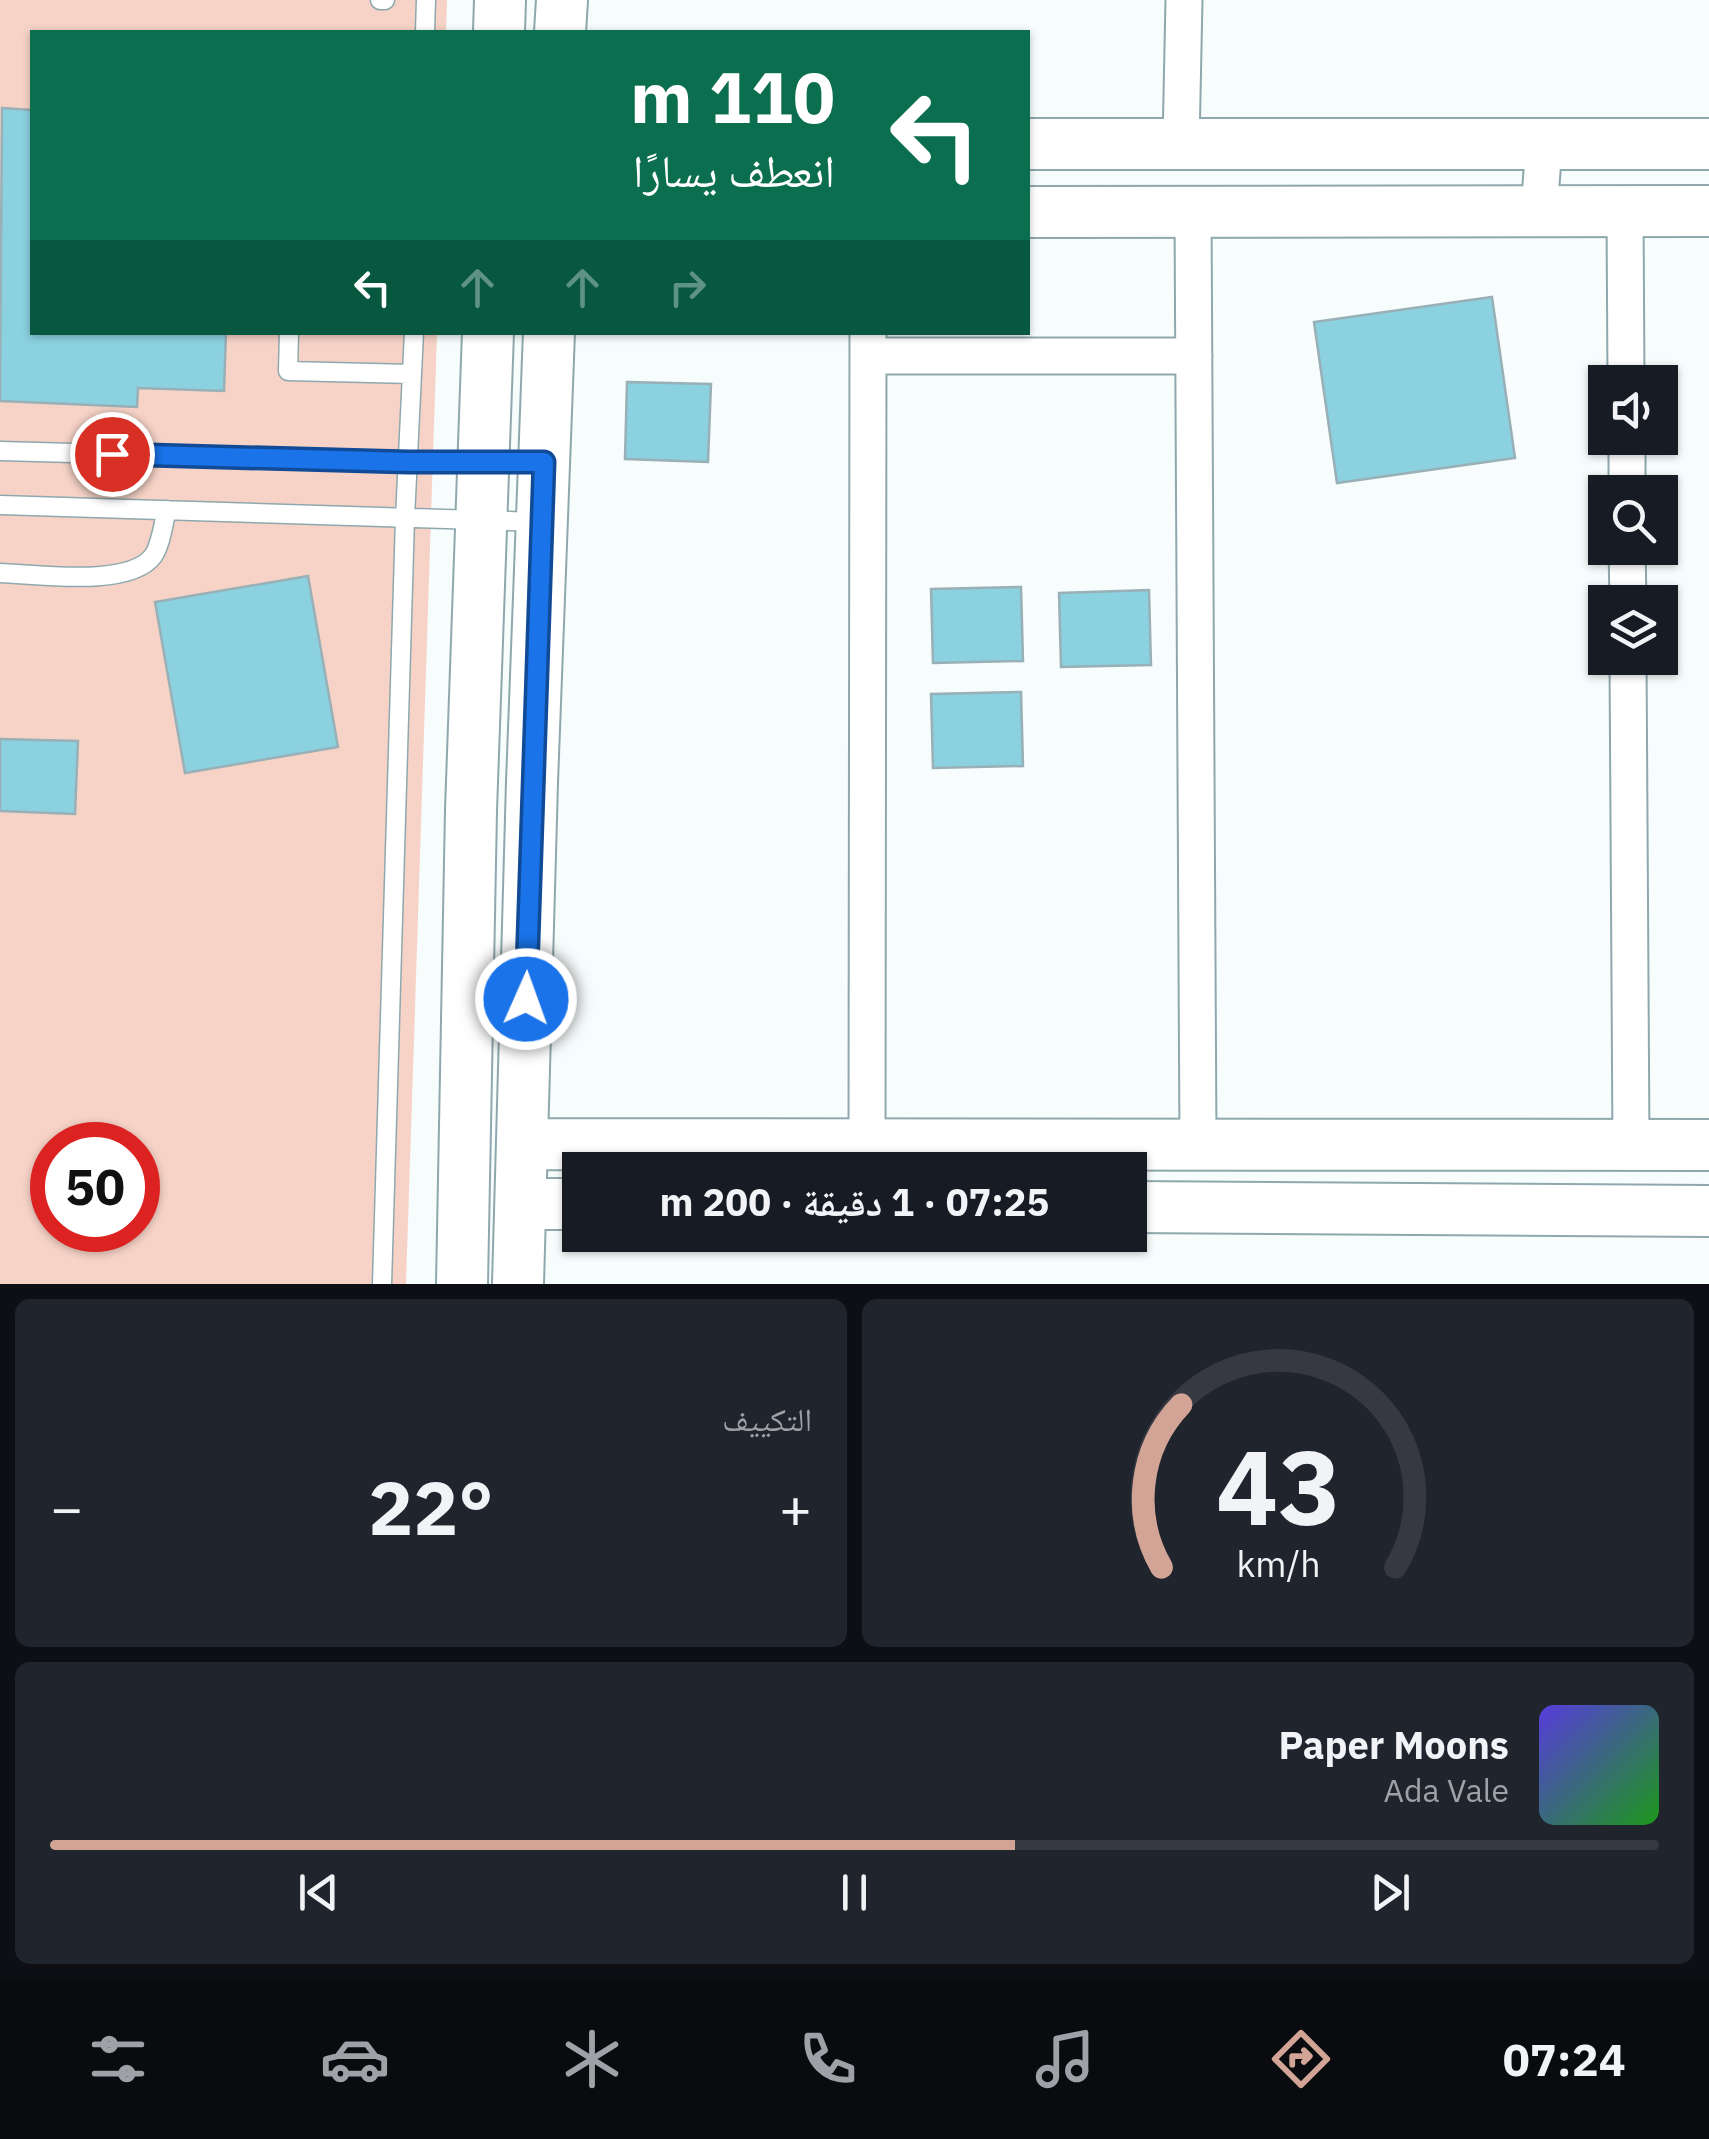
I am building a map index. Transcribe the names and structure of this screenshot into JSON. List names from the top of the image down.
{
  "page": {
    "turn": ["110 m", "انعطف يسارًا"],
    "limit": "50",
    "trip": "07:25 · 1 دقيقة · 200 m",
    "tile": "التكييف",
    "heat": ["−", "22°", "+"],
    "song": ["Paper Moons", "Ada Vale"],
    "tabs": "07:24",
    "gauge": ["43", "km/h"]
  }
}
